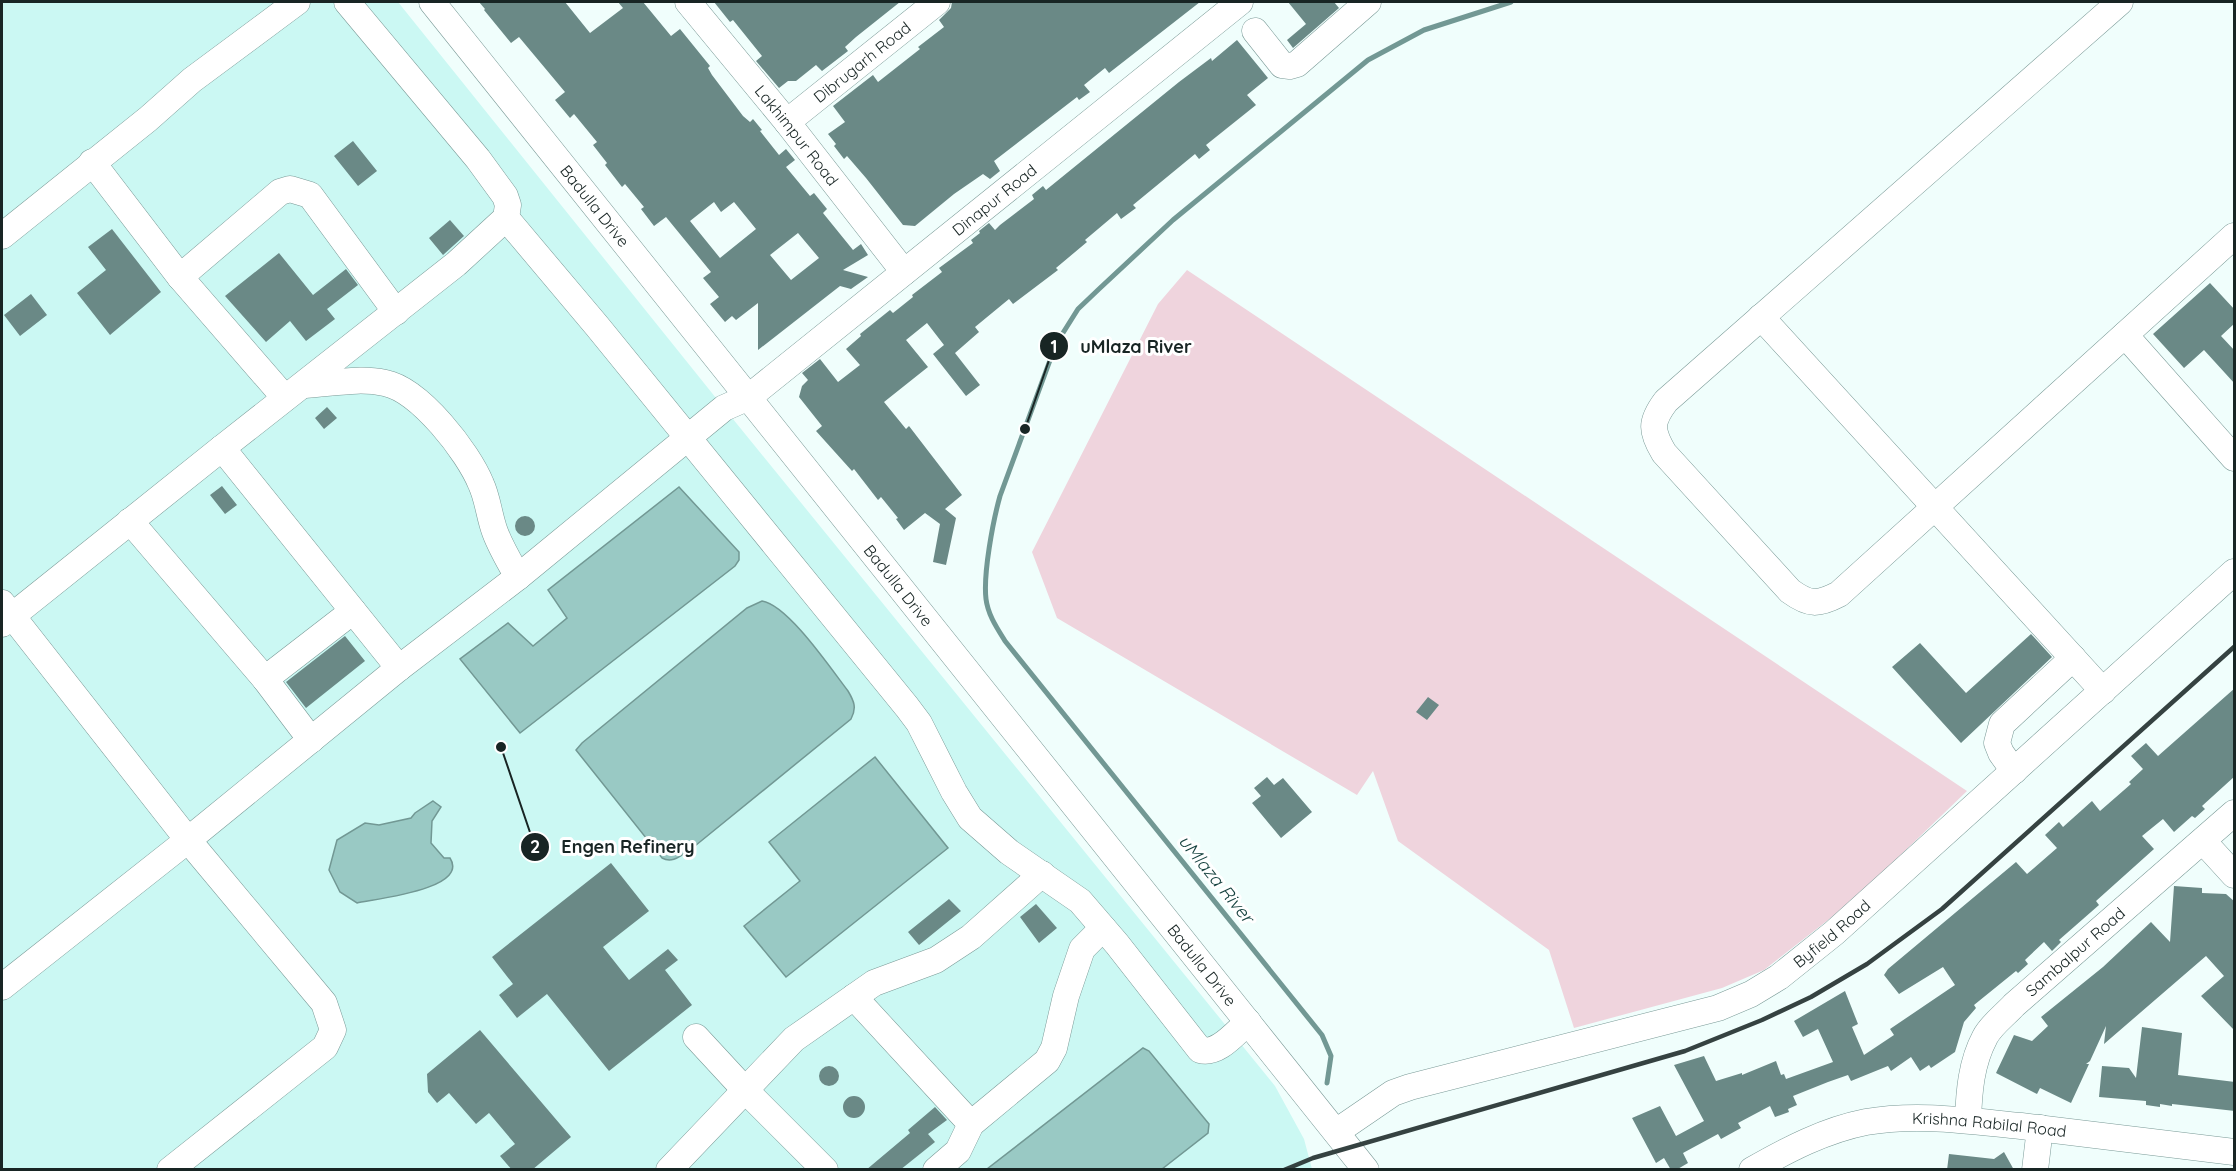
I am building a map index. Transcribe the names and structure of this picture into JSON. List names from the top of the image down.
{
  "streets": {
    "street": [
      "Dibrugarh Road",
      "Lakhimpur Road",
      "Dinapur Road",
      "Badulla Drive",
      "Byfield Road",
      "Sambalpur Road",
      "Krishna Rabilal Road"
    ]
  },
  "crossings": [
    ["Dibrugarh Road", "Lakhimpur Road"],
    ["Lakhimpur Road", "Dinapur Road"],
    ["Dinapur Road", "Badulla Drive"],
    ["Badulla Drive", "Byfield Road"],
    ["Sambalpur Road", "Krishna Rabilal Road"]
  ],
  "water": ["uMlaza River"],
  "places": ["uMlaza River", "Engen Refinery"]
}
